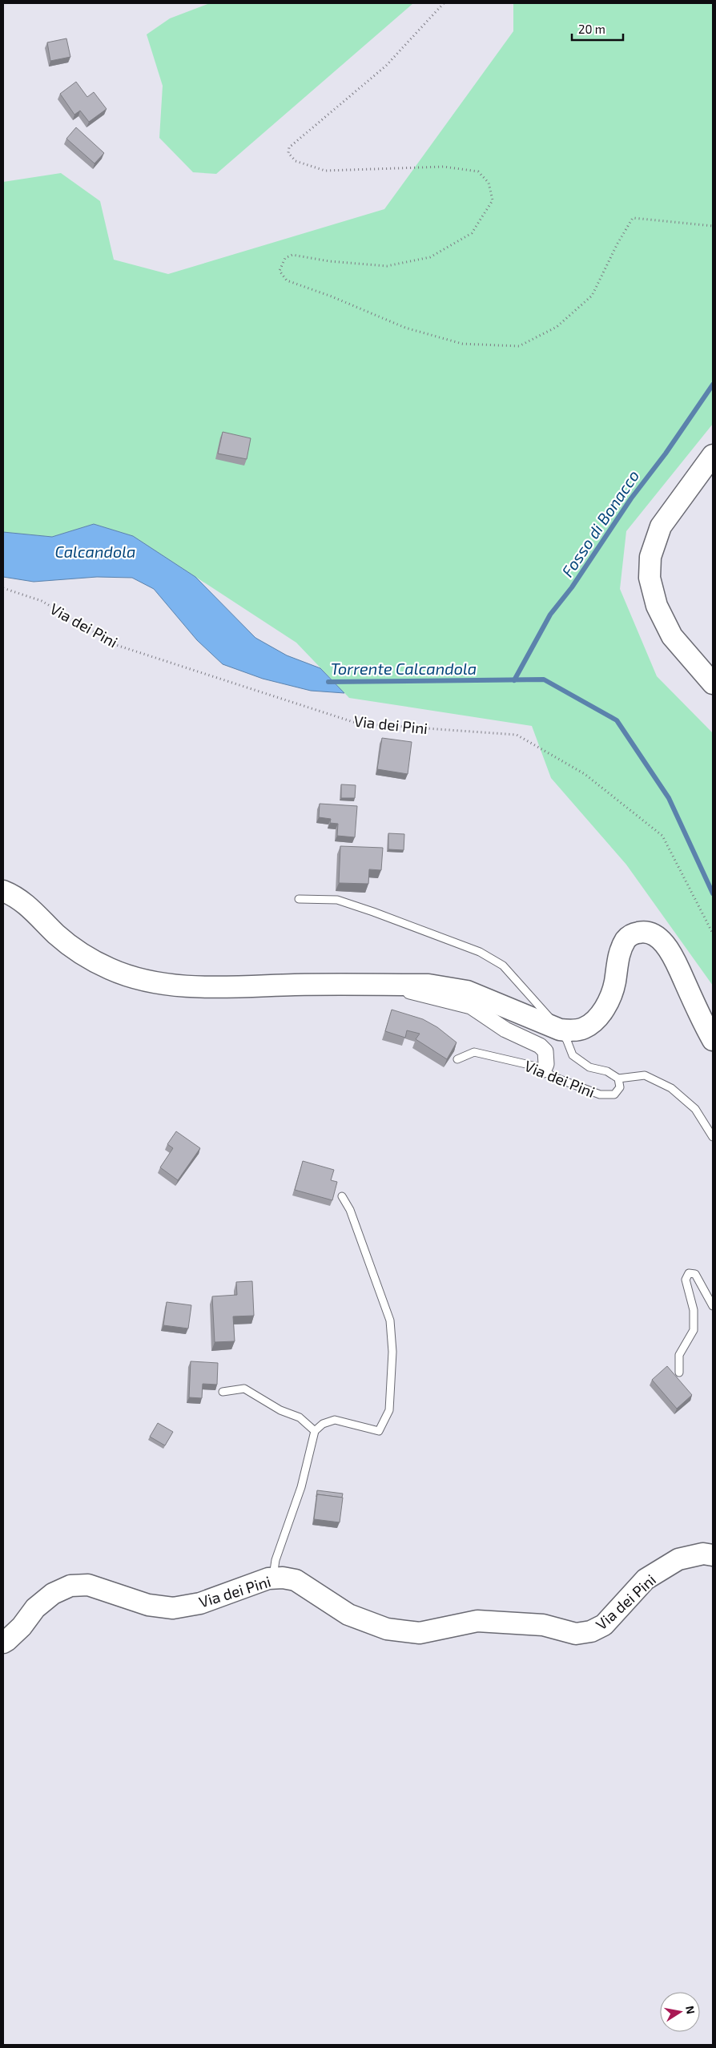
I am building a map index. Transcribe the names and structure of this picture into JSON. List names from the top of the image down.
{
  "streets": {
    "main road": ["Via dei Pini"]
  },
  "water": ["Fosso di Bonacco", "Calcandola", "Torrente Calcandola"],
  "scale_bar": "20 m",
  "north": "right"
}
